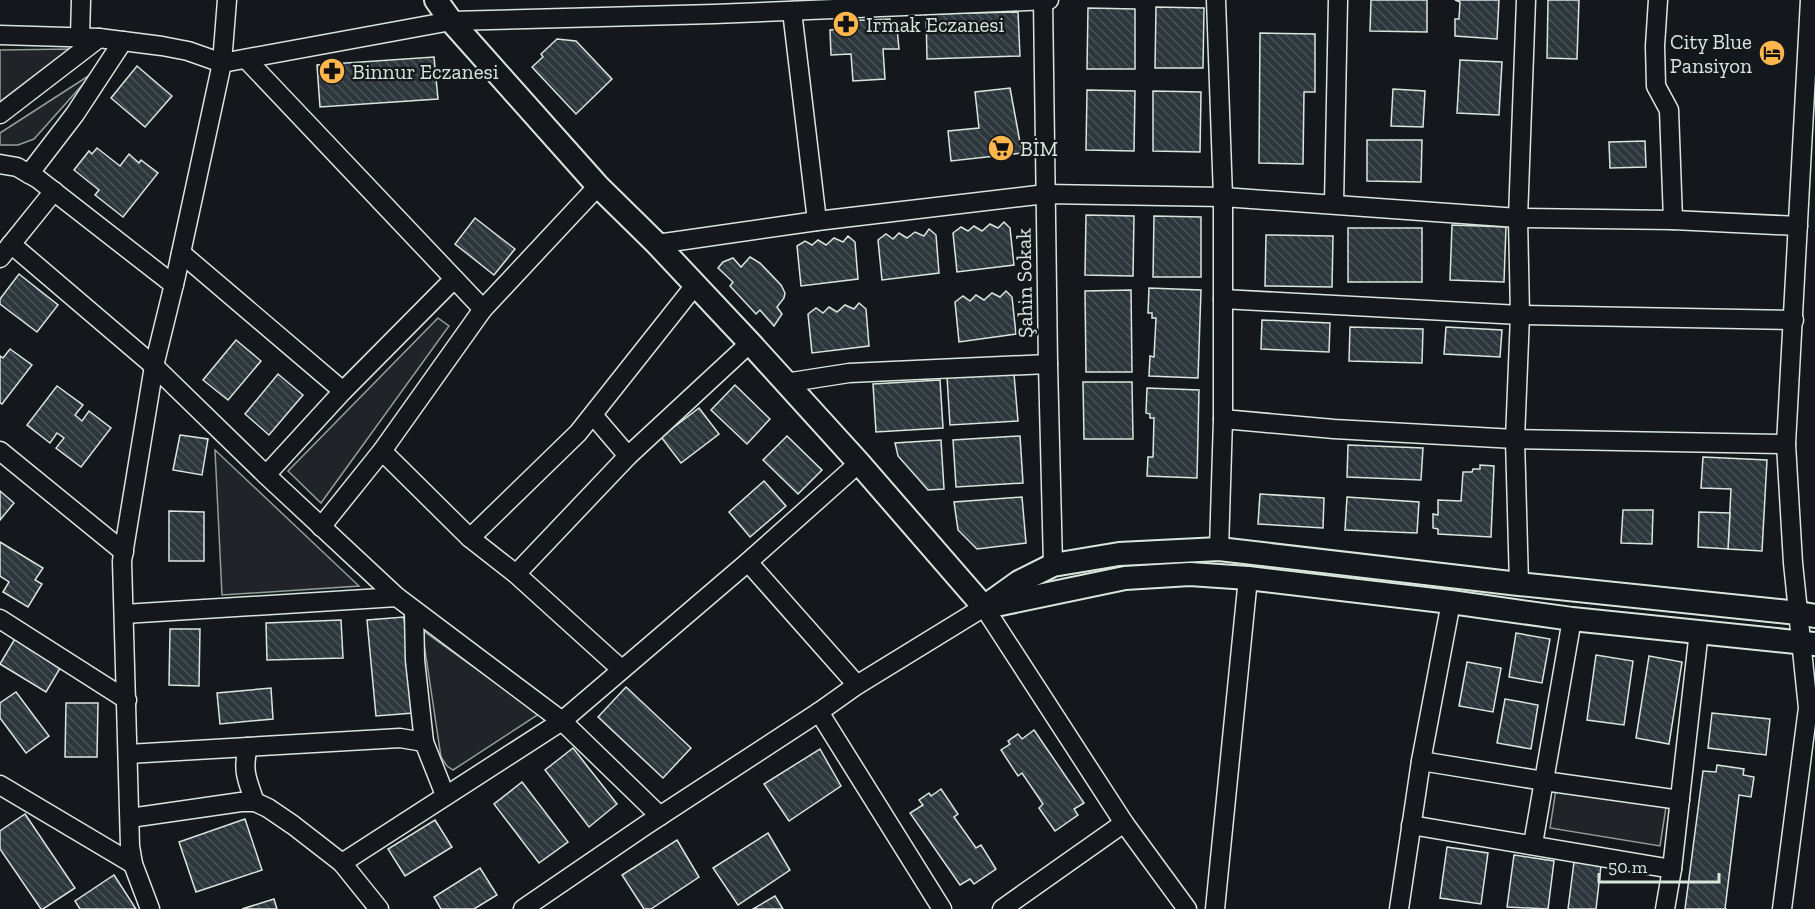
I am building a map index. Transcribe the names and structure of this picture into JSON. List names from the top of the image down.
{
  "streets": {
    "street": ["Şahin Sokak"]
  },
  "places": {
    "pharmacy": ["Irmak Eczanesi", "Binnur Eczanesi"],
    "hotel": ["City Blue Pansiyon"],
    "supermarket": ["BİM"]
  },
  "scale_bar": "50 m"
}
